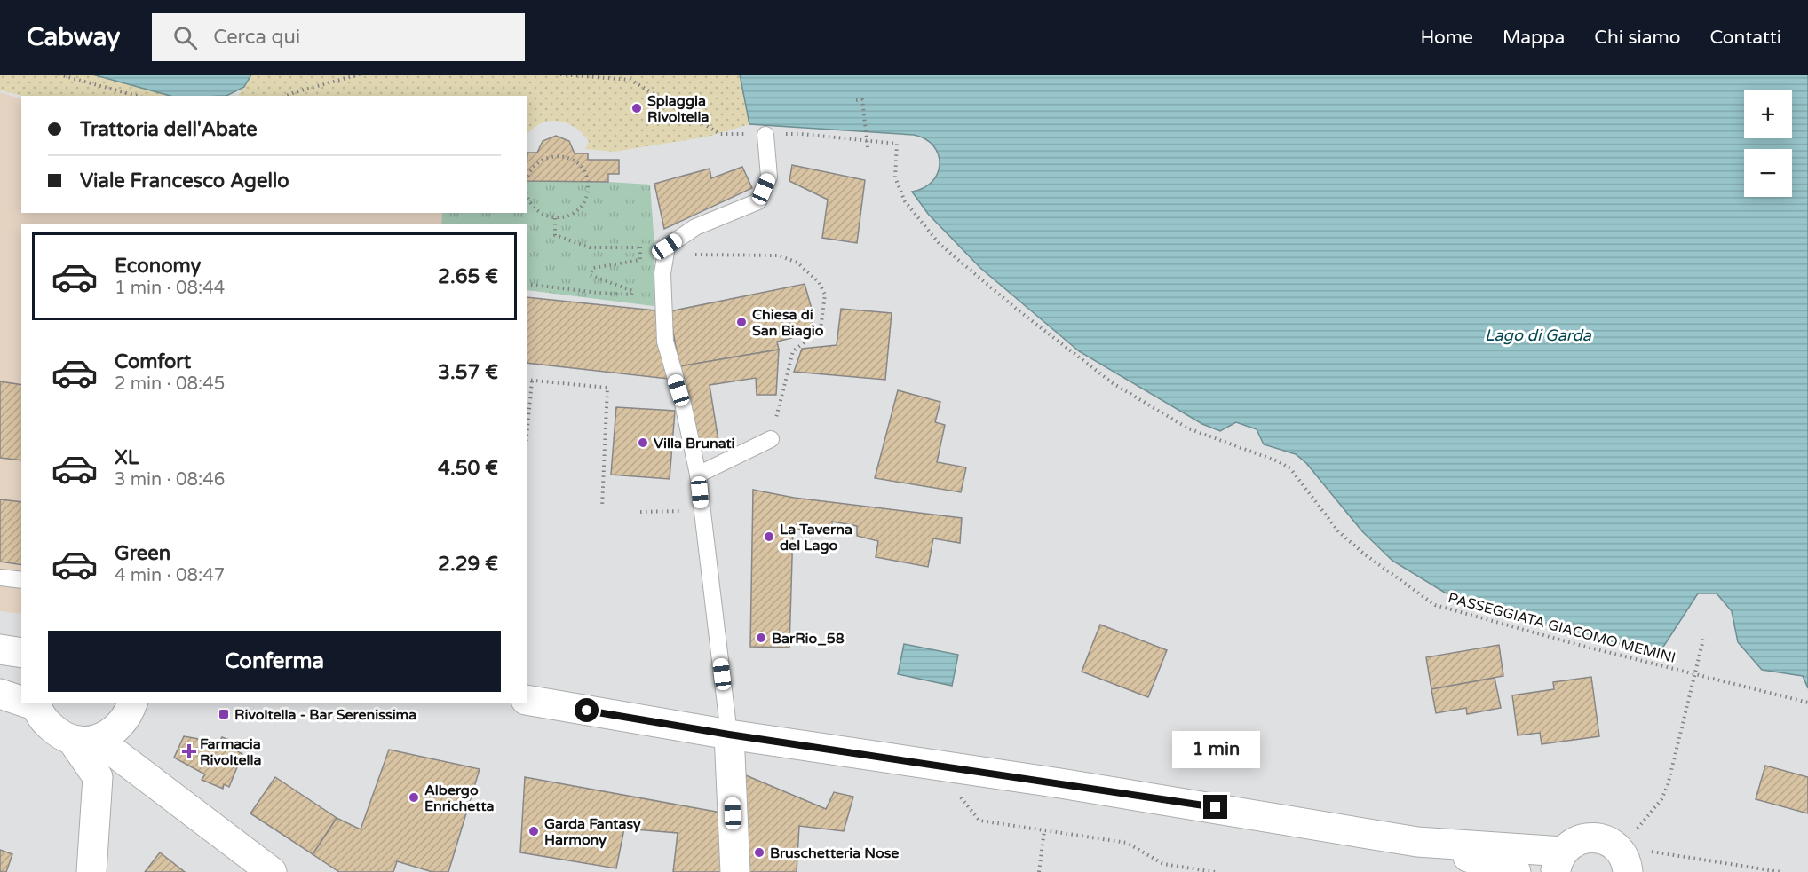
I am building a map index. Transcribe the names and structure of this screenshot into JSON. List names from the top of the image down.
{
  "streets": {
    "path": ["PASSEGGIATA GIACOMO MEMINI"]
  },
  "water": ["Lago di Garda"],
  "places": {
    "other": [
      "Spiaggia Rivoltelia",
      "Chiesa di San Biagio",
      "Villa Brunati",
      "La Taverna del Lago",
      "BarRio_58",
      "Albergo Enrichetta",
      "Garda Fantasy Harmony",
      "Bruschetteria Nose"
    ],
    "transit": ["Rivoltella - Bar Serenissima"],
    "health": ["Farmacia Rivoltella"]
  },
  "page": {
    "header": "Cabway",
    "search": "Cerca qui",
    "nav": [
      "Home",
      "Mappa",
      "Chi siamo",
      "Contatti"
    ],
    "map_buttons": ["+", "−"],
    "banner": ["Trattoria dell'Abate", "Viale Francesco Agello"],
    "list": [
      {
        "name": "Economy",
        "note": "1 min · 08:44",
        "value": "2.65 €"
      },
      {
        "name": "Comfort",
        "note": "2 min · 08:45",
        "value": "3.57 €"
      },
      {
        "name": "XL",
        "note": "3 min · 08:46",
        "value": "4.50 €"
      },
      {
        "name": "Green",
        "note": "4 min · 08:47",
        "value": "2.29 €"
      }
    ],
    "buttons": "Conferma",
    "bubble": "1 min"
  }
}
